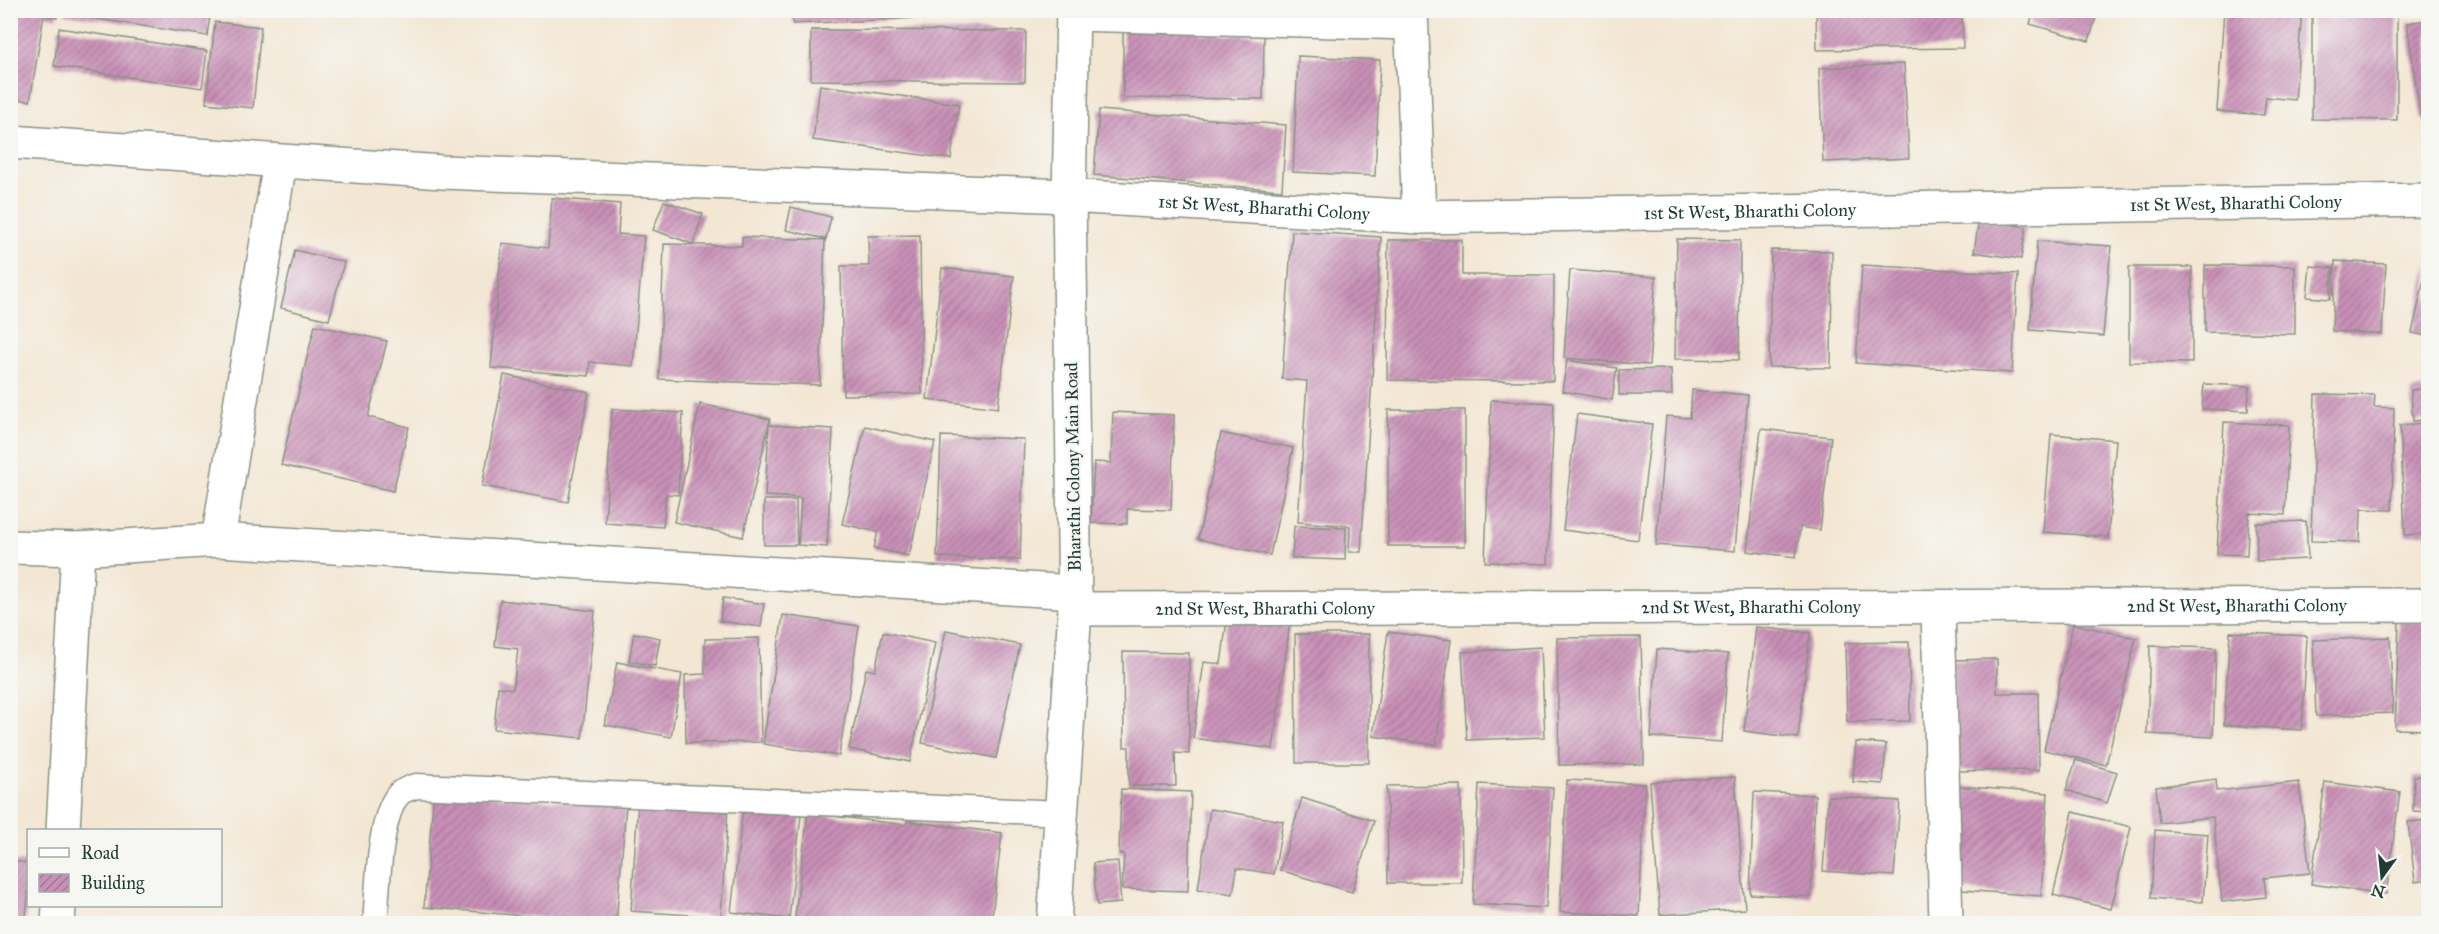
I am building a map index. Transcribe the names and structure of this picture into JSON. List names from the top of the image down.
{
  "streets": {
    "street": ["1st St West, Bharathi Colony", "Bharathi Colony Main Road", "2nd St West, Bharathi Colony"]
  },
  "crossings": [
    ["1st St West, Bharathi Colony", "Bharathi Colony Main Road"],
    ["Bharathi Colony Main Road", "2nd St West, Bharathi Colony"]
  ],
  "legend": ["Road", "Building"],
  "north": "bottom"
}
